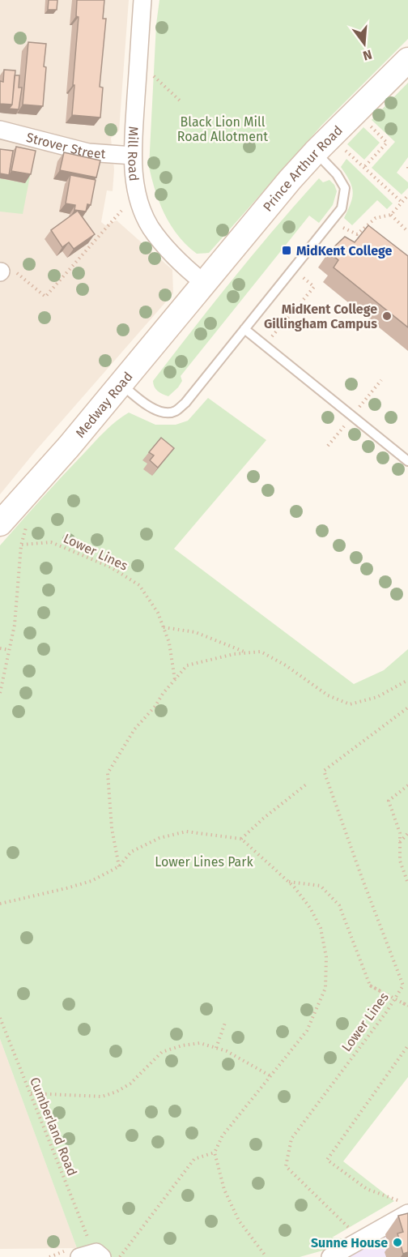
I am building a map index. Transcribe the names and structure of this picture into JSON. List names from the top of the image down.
{
  "streets": {
    "main road": ["Prince Arthur Road", "Medway Road"],
    "street": ["Strover Street", "Mill Road"],
    "path": ["Lower Lines", "Cumberland Road"]
  },
  "crossings": [
    ["Strover Street", "Mill Road"],
    ["Mill Road", "Prince Arthur Road"],
    ["Mill Road", "Medway Road"],
    ["Prince Arthur Road", "Medway Road"]
  ],
  "parks": ["Black Lion Mill Road Allotment", "Lower Lines Park"],
  "places": {
    "transit": ["MidKent College"],
    "other": ["MidKent College Gillingham Campus", "Sunne House"]
  },
  "north": "bottom"
}
